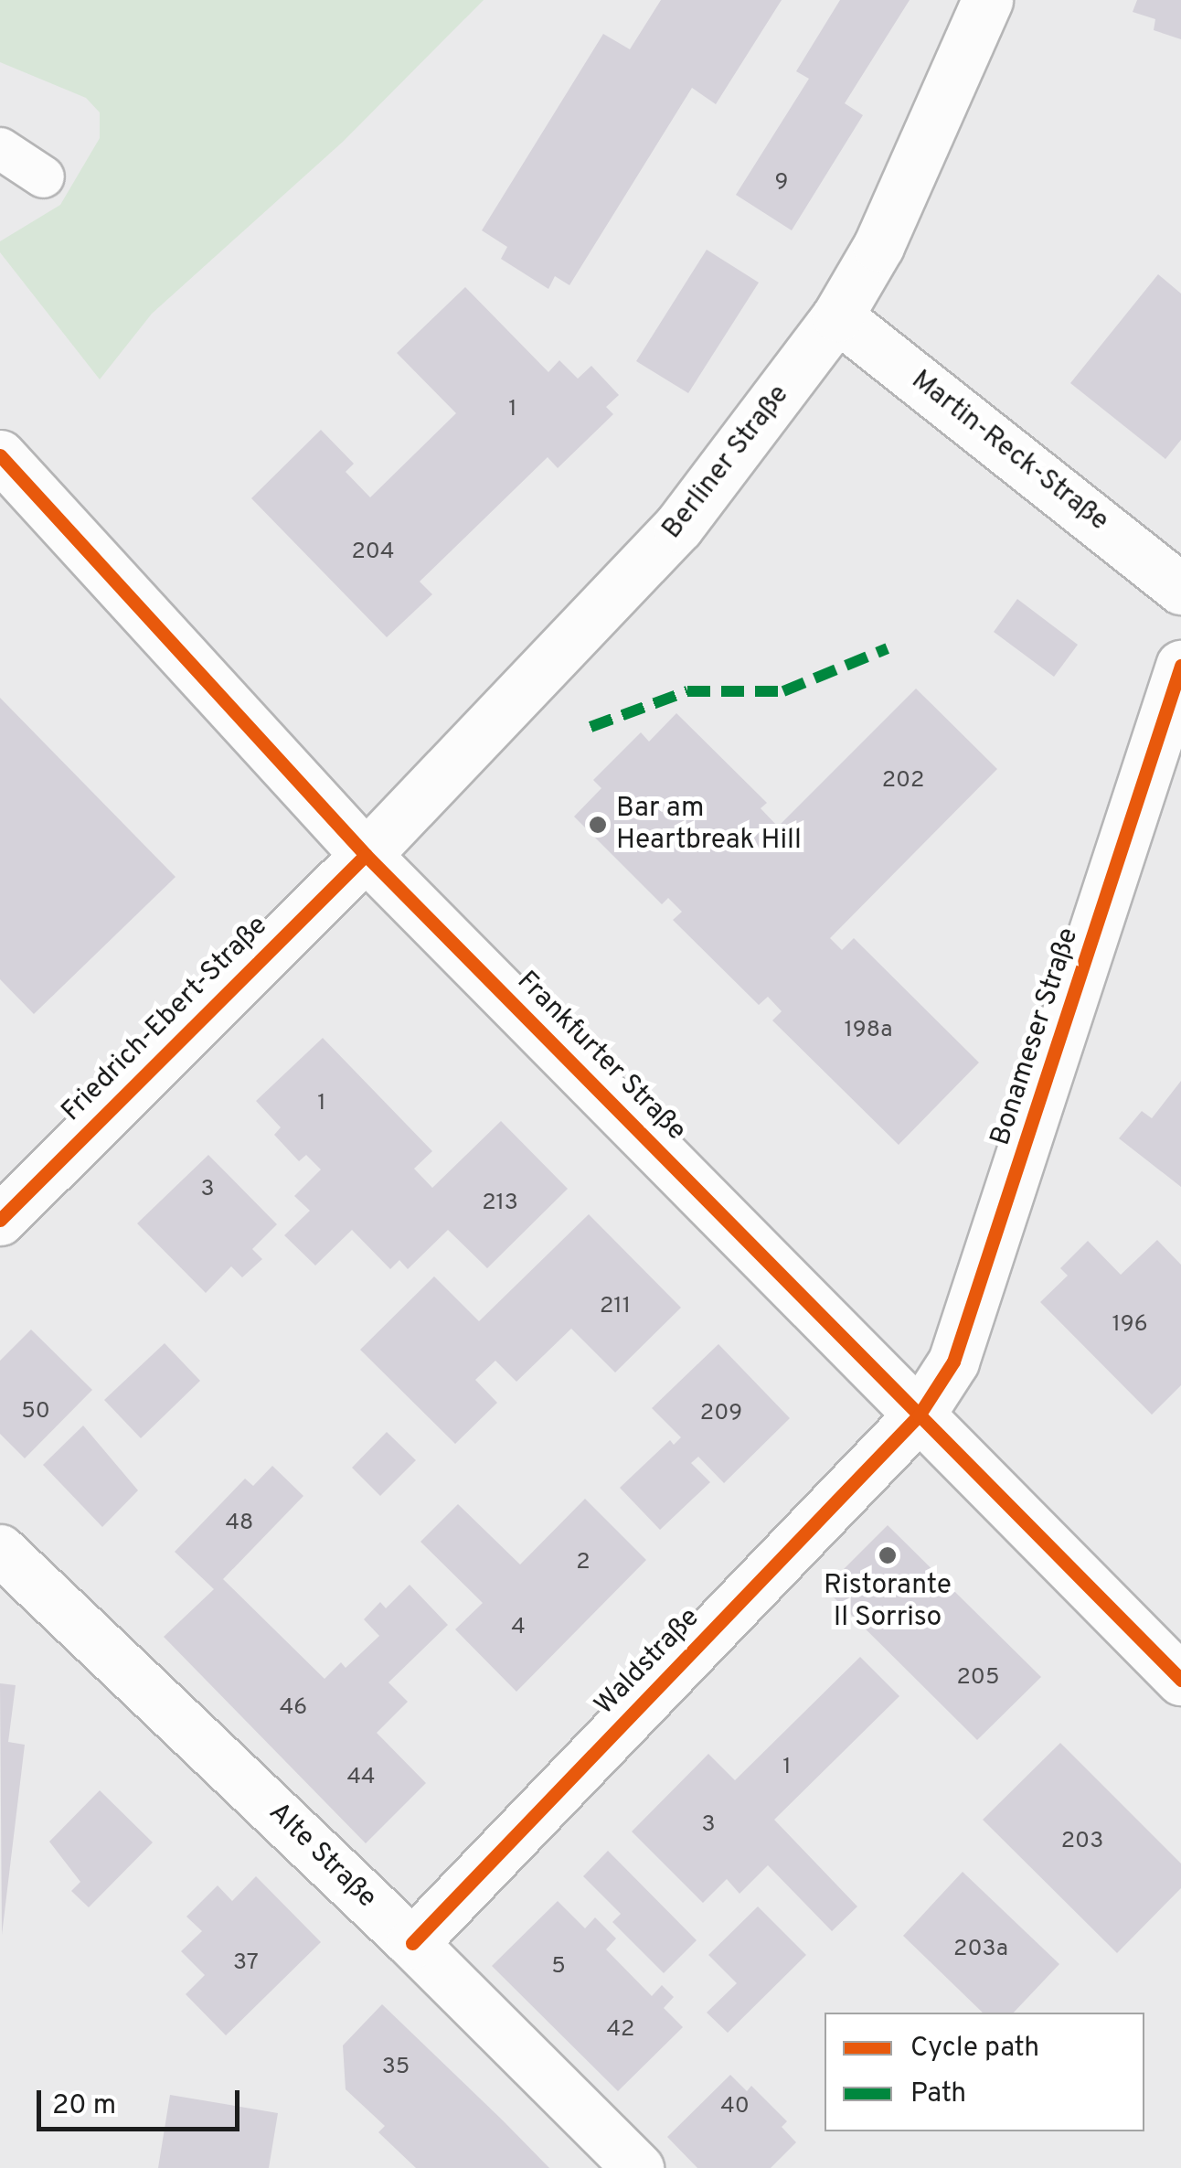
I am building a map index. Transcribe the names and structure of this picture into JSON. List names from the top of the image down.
{
  "streets": {
    "street": [
      "Martin-Reck-Straße",
      "Berliner Straße",
      "Friedrich-Ebert-Straße",
      "Bonameser Straße",
      "Frankfurter Straße",
      "Waldstraße",
      "Alte Straße"
    ]
  },
  "crossings": [
    ["Martin-Reck-Straße", "Berliner Straße"],
    ["Berliner Straße", "Friedrich-Ebert-Straße"],
    ["Berliner Straße", "Frankfurter Straße"],
    ["Friedrich-Ebert-Straße", "Frankfurter Straße"],
    ["Bonameser Straße", "Frankfurter Straße"],
    ["Bonameser Straße", "Waldstraße"],
    ["Frankfurter Straße", "Waldstraße"],
    ["Waldstraße", "Alte Straße"]
  ],
  "places": ["Bar am Heartbreak Hill", "Ristorante Il Sorriso"],
  "house_numbers": [
    "9",
    "1",
    "204",
    "202",
    "198a",
    "1",
    "3",
    "213",
    "211",
    "196",
    "50",
    "209",
    "48",
    "2",
    "4",
    "205",
    "46",
    "1",
    "44",
    "3",
    "203",
    "203a",
    "37",
    "5",
    "42",
    "35",
    "40"
  ],
  "legend": ["Cycle path", "Path"],
  "scale_bar": "20 m"
}
